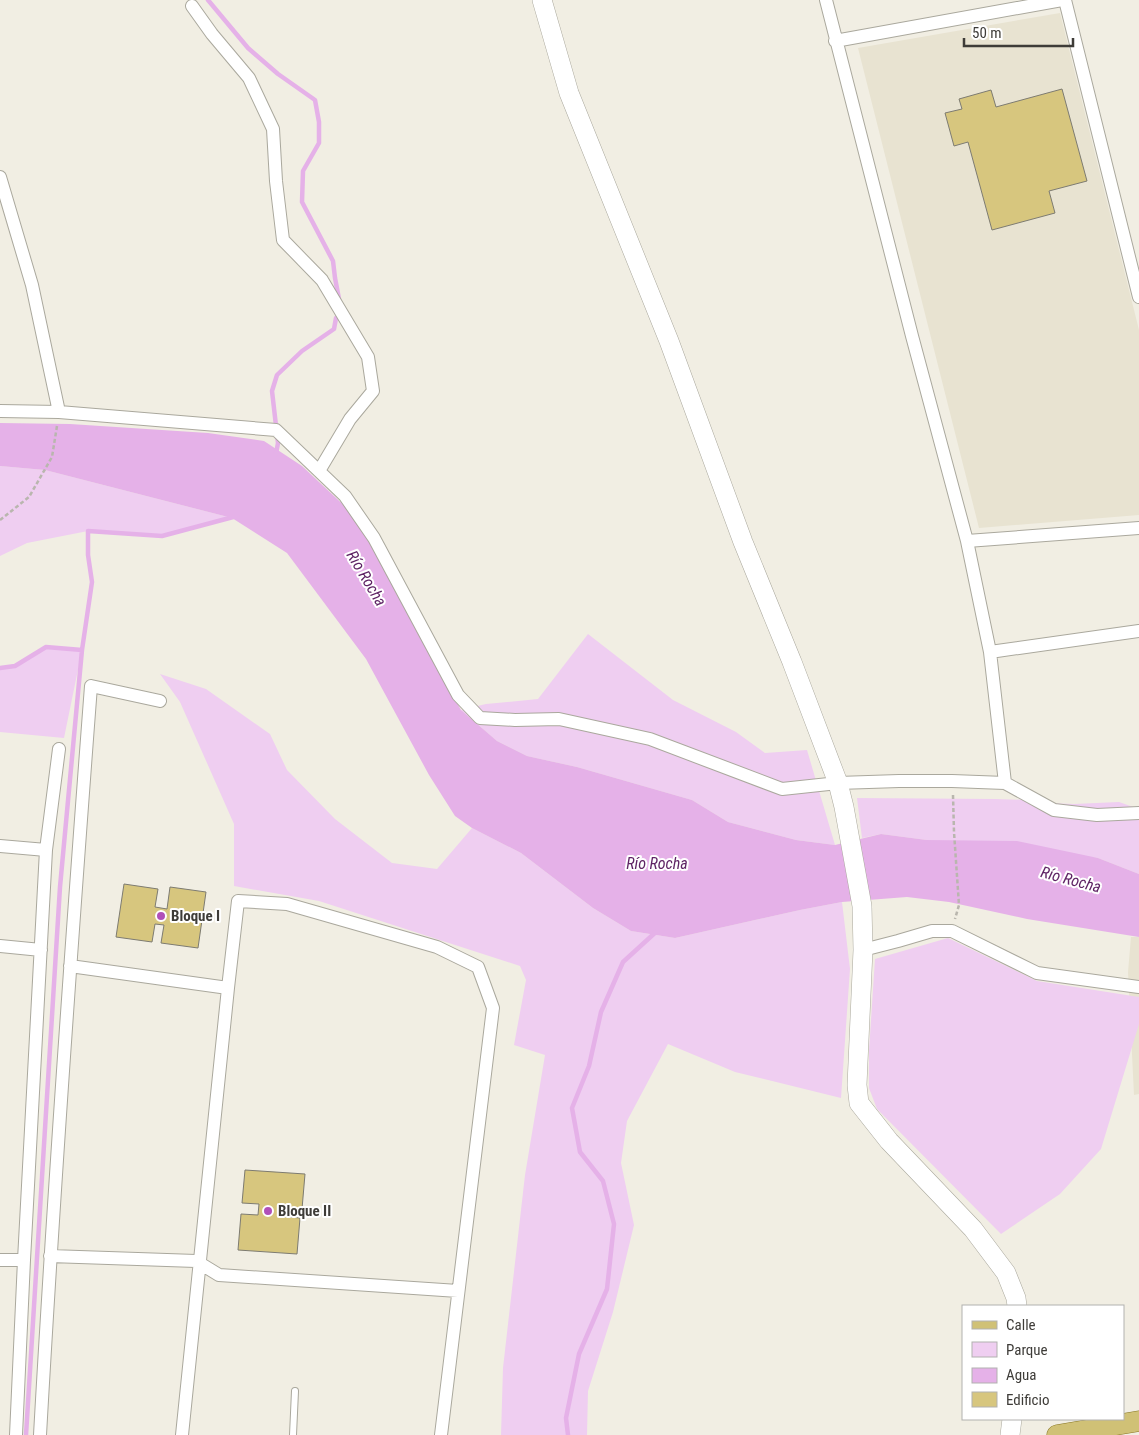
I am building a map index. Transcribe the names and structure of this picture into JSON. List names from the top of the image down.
{
  "water": ["Río Rocha"],
  "places": ["Bloque I", "Bloque II"],
  "legend": [
    "Calle",
    "Parque",
    "Agua",
    "Edificio"
  ],
  "scale_bar": "50 m"
}
